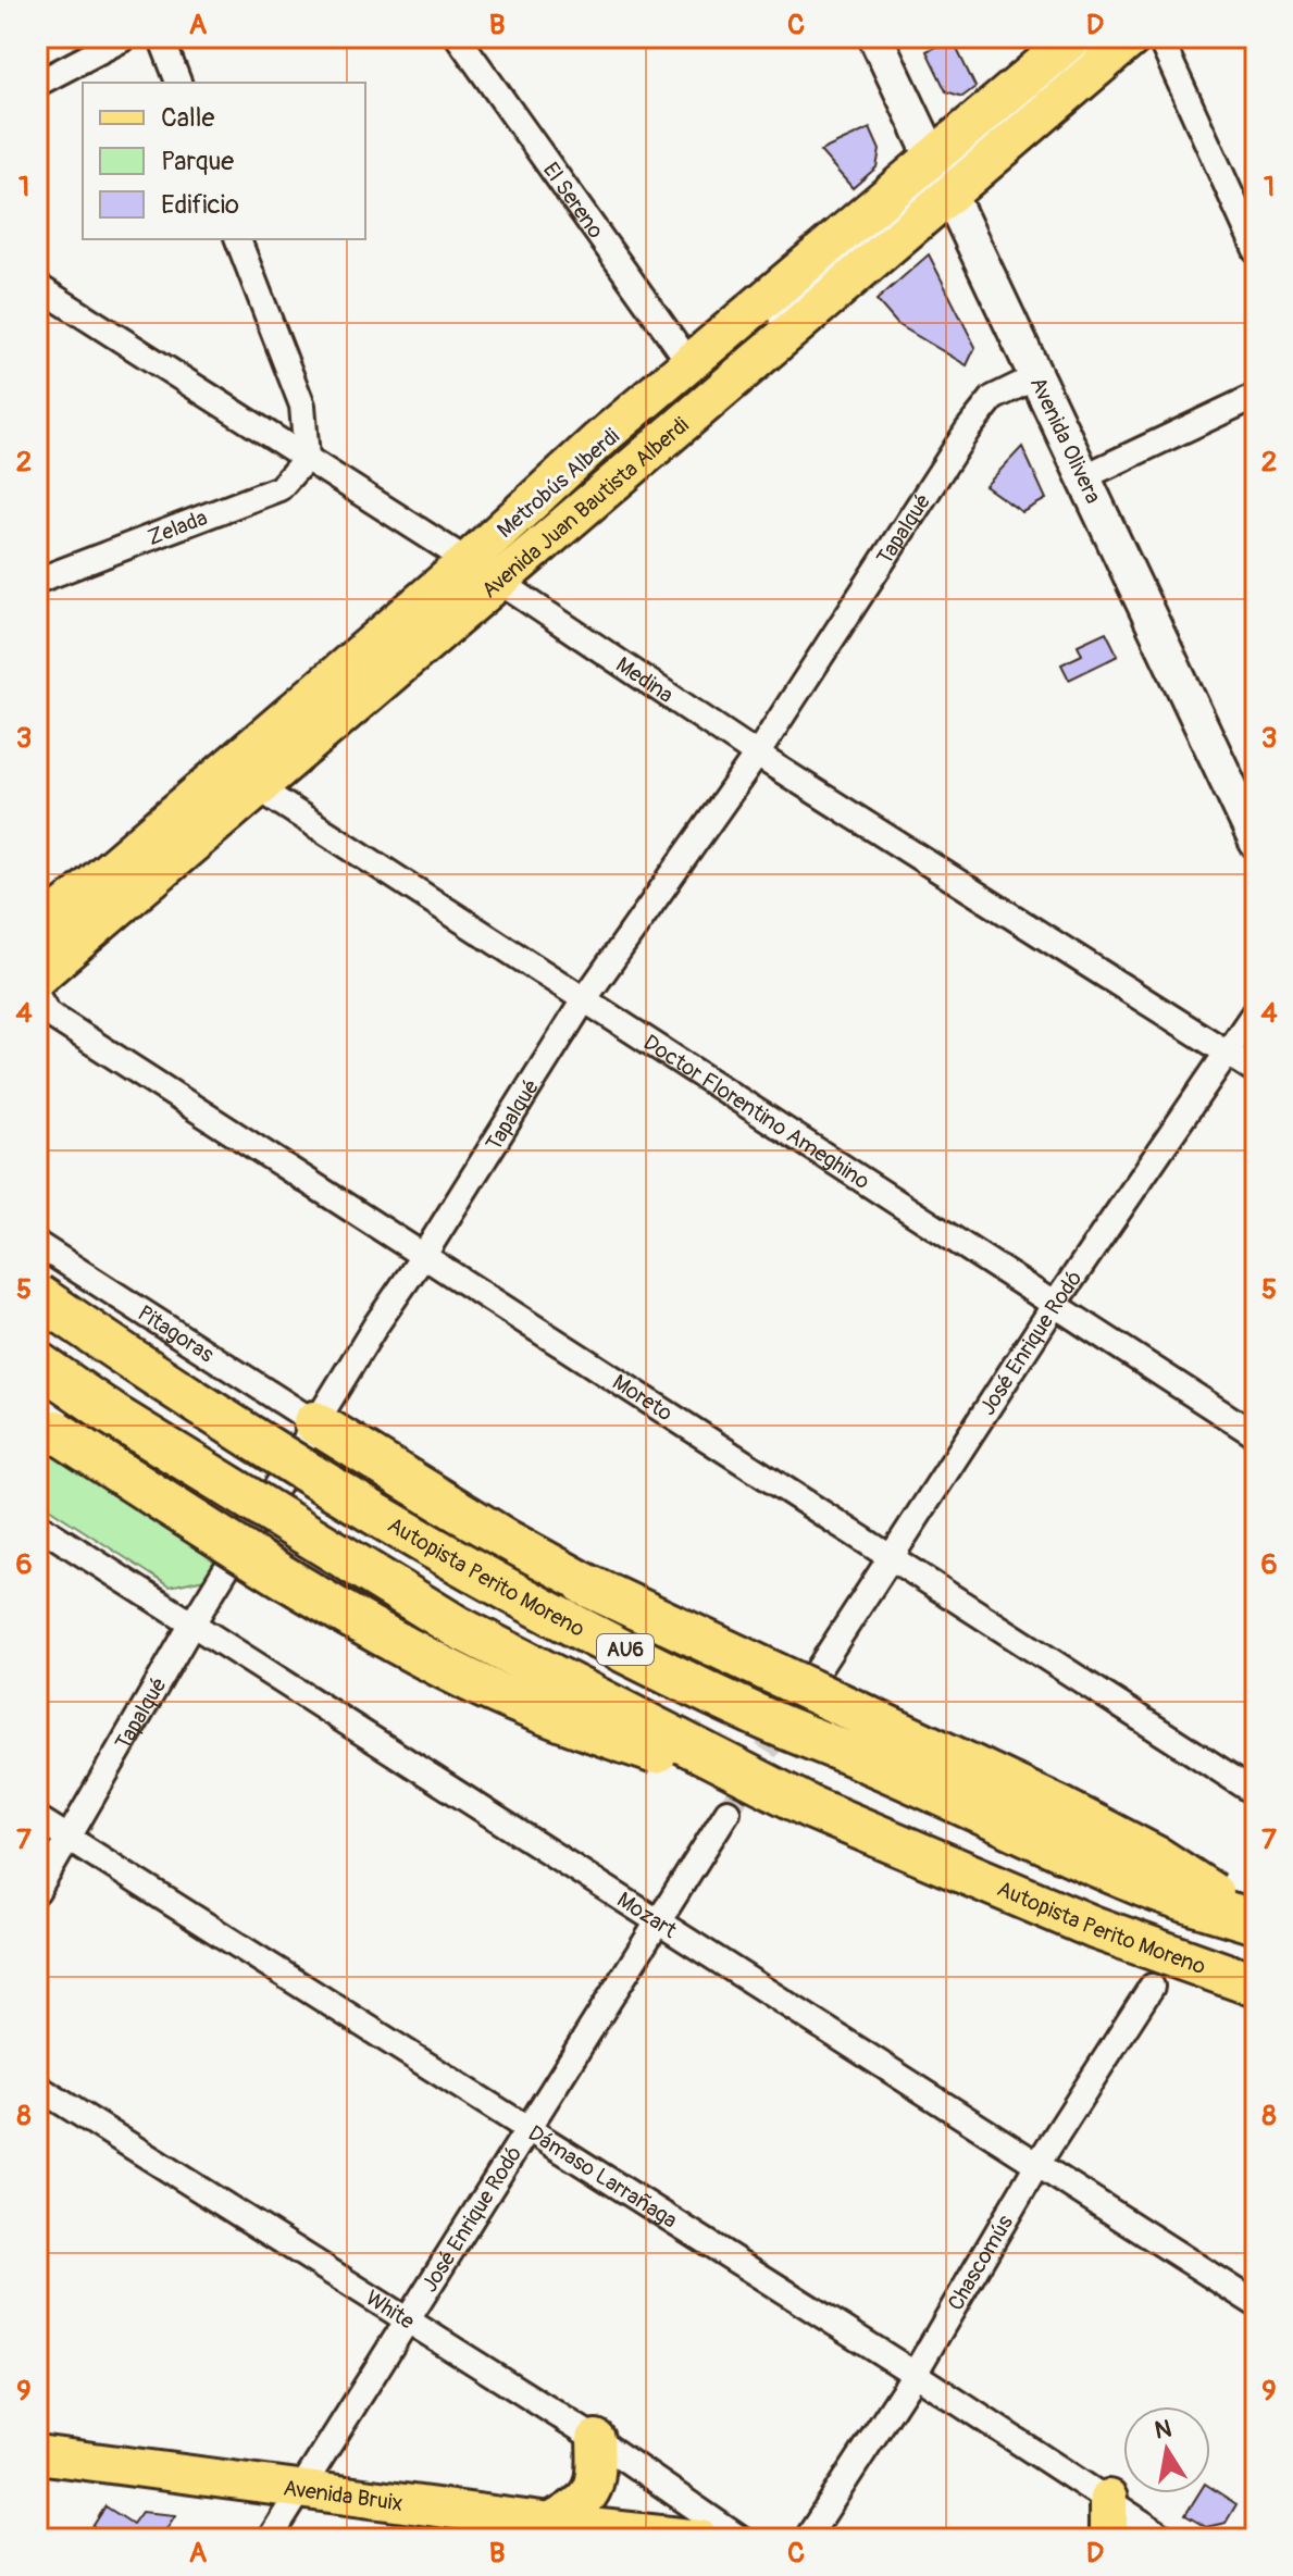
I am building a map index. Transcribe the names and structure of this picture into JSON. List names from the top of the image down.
{
  "streets": {
    "highway": ["Autopista Perito Moreno", "AU6"],
    "main road": ["Avenida Olivera", "Avenida Juan Bautista Alberdi", "Avenida Bruix"],
    "street": [
      "El Sereno",
      "Zelada",
      "Tapalqué",
      "Medina",
      "Doctor Florentino Ameghino",
      "Pitagoras",
      "José Enrique Rodó",
      "Moreto",
      "Mozart",
      "Dámaso Larrañaga",
      "Chascomús",
      "White"
    ]
  },
  "crossings": [
    ["El Sereno", "Avenida Juan Bautista Alberdi"],
    ["Avenida Olivera", "Avenida Juan Bautista Alberdi"],
    ["Avenida Olivera", "Tapalqué"],
    ["Avenida Juan Bautista Alberdi", "Medina"],
    ["Avenida Juan Bautista Alberdi", "Doctor Florentino Ameghino"],
    ["Zelada", "Medina"],
    ["Tapalqué", "Medina"],
    ["Tapalqué", "Doctor Florentino Ameghino"],
    ["Tapalqué", "Pitagoras"],
    ["Tapalqué", "Moreto"],
    ["Tapalqué", "Mozart"],
    ["Tapalqué", "Dámaso Larrañaga"],
    ["Medina", "José Enrique Rodó"],
    ["Doctor Florentino Ameghino", "José Enrique Rodó"],
    ["José Enrique Rodó", "Moreto"],
    ["José Enrique Rodó", "Mozart"],
    ["José Enrique Rodó", "Dámaso Larrañaga"],
    ["José Enrique Rodó", "White"],
    ["José Enrique Rodó", "Avenida Bruix"],
    ["Mozart", "Chascomús"],
    ["Dámaso Larrañaga", "Chascomús"]
  ],
  "legend": ["Calle", "Parque", "Edificio"],
  "north": "top",
  "grid": {
    "columns": [
      "A",
      "B",
      "C",
      "D"
    ],
    "rows": [
      "1",
      "2",
      "3",
      "4",
      "5",
      "6",
      "7",
      "8",
      "9"
    ]
  }
}
